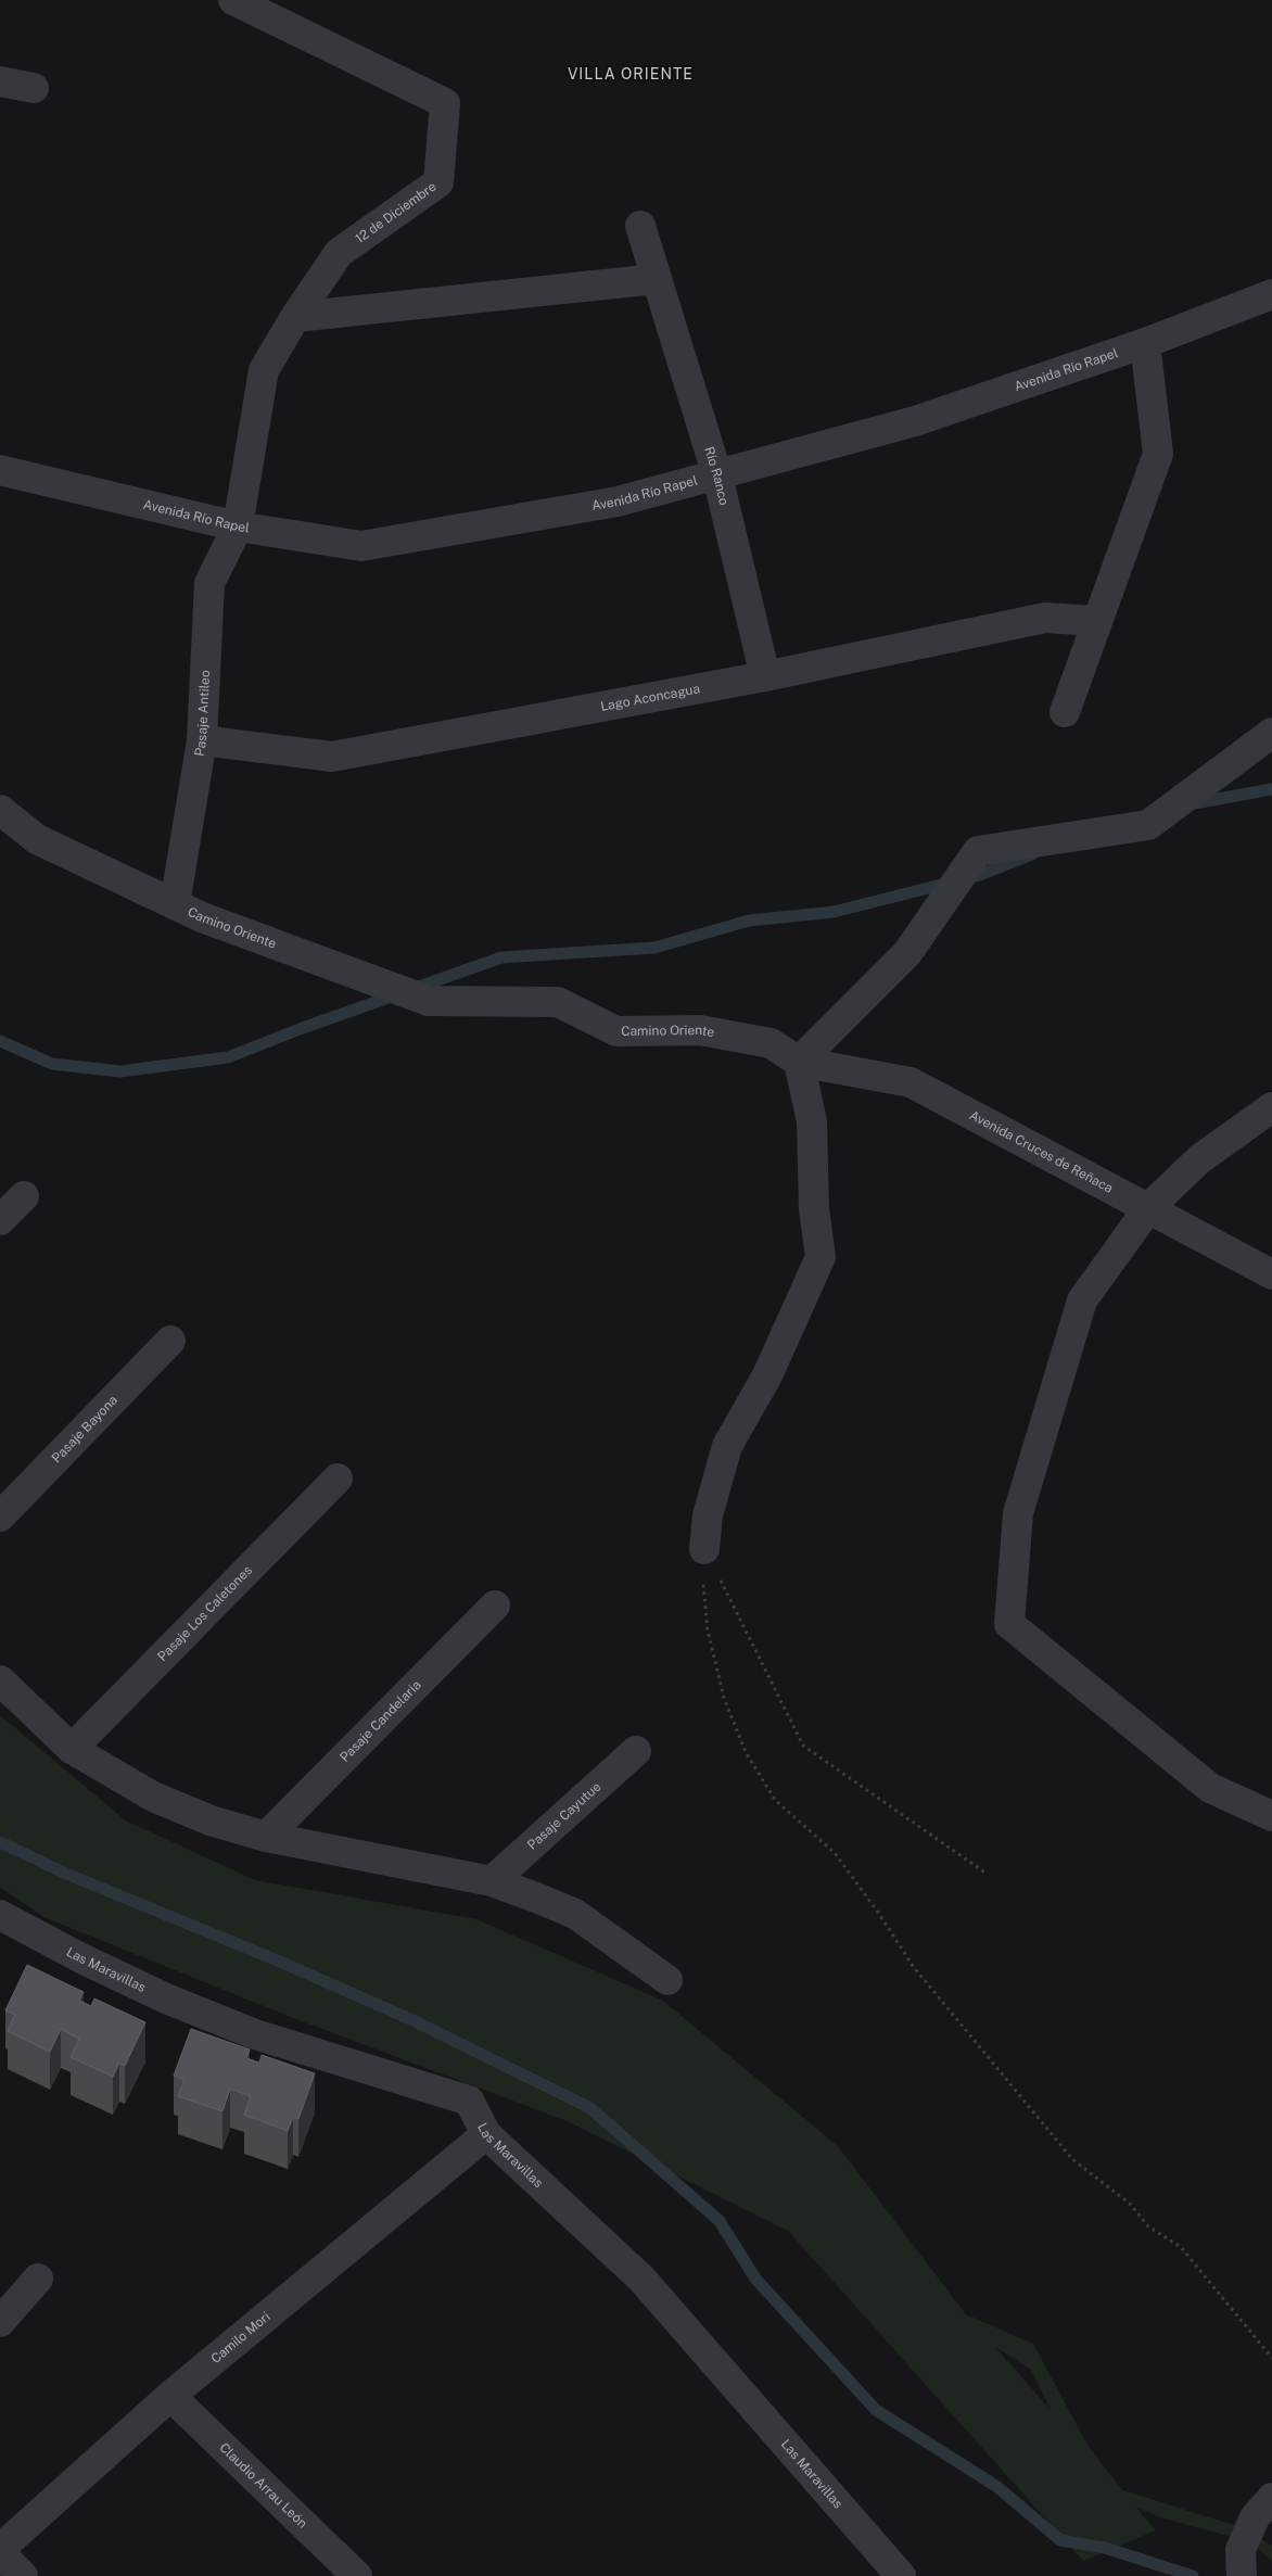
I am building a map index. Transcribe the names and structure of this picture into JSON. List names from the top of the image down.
{
  "streets": {
    "street": [
      "12 de Diciembre",
      "Avenida Río Rapel",
      "Río Ranco",
      "Lago Aconcagua",
      "Pasaje Antileo",
      "Camino Oriente",
      "Avenida Cruces de Reñaca",
      "Pasaje Bayona",
      "Pasaje Los Caletones",
      "Pasaje Candelaria",
      "Pasaje Cayutue",
      "Las Maravillas",
      "Camilo Mori",
      "Claudio Arrau León"
    ]
  },
  "crossings": [
    ["12 de Diciembre", "Avenida Río Rapel"],
    ["12 de Diciembre", "Pasaje Antileo"],
    ["Avenida Río Rapel", "Río Ranco"],
    ["Avenida Río Rapel", "Pasaje Antileo"],
    ["Río Ranco", "Lago Aconcagua"],
    ["Lago Aconcagua", "Pasaje Antileo"],
    ["Pasaje Antileo", "Camino Oriente"],
    ["Camino Oriente", "Avenida Cruces de Reñaca"],
    ["Las Maravillas", "Camilo Mori"],
    ["Camilo Mori", "Claudio Arrau León"]
  ],
  "districts": ["VILLA ORIENTE"]
}
